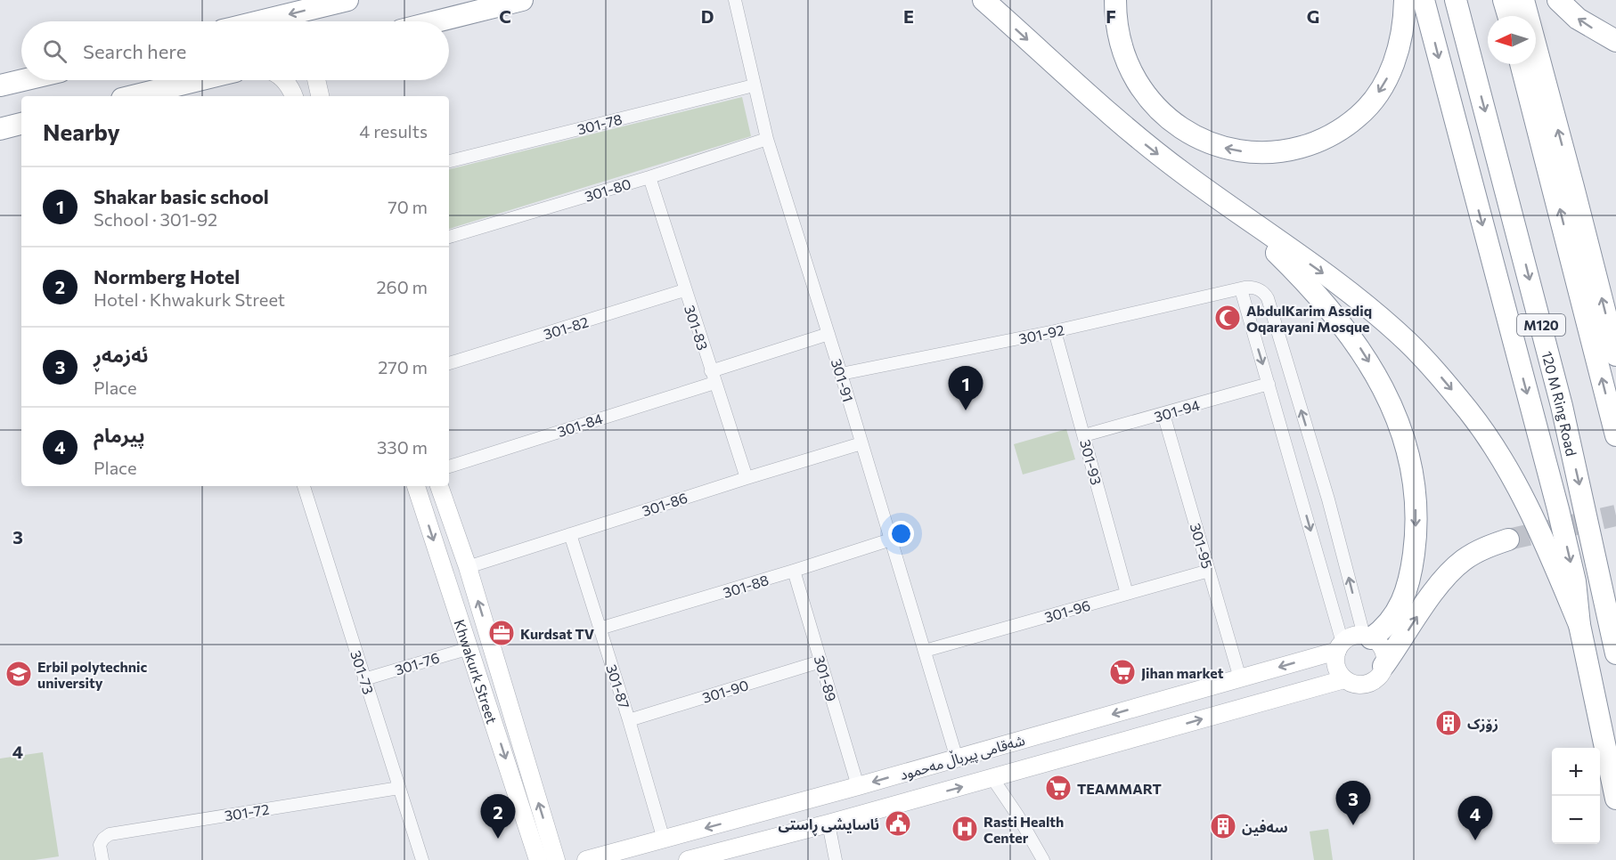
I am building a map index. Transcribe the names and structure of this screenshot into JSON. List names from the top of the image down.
{
  "streets": {
    "highway": ["M120", "120 M Ring Road"],
    "main road": ["Khwakurk Street", "شەقامی پیرباڵ مەحمود"],
    "street": [
      "301-78",
      "301-80",
      "301-82",
      "301-83",
      "301-92",
      "301-91",
      "301-94",
      "301-84",
      "301-93",
      "301-86",
      "301-95",
      "301-88",
      "301-96",
      "301-76",
      "301-73",
      "301-89",
      "301-87",
      "301-90",
      "301-72"
    ]
  },
  "crossings": [
    ["301-78", "301-91"],
    ["301-80", "301-83"],
    ["301-80", "301-91"],
    ["301-82", "301-83"],
    ["301-83", "301-84"],
    ["301-83", "301-86"],
    ["301-92", "301-91"],
    ["301-92", "301-93"],
    ["301-91", "301-84"],
    ["301-91", "301-86"],
    ["301-91", "301-88"],
    ["301-91", "301-96"],
    ["301-91", "شەقامی پیرباڵ مەحمود"],
    ["301-94", "301-93"],
    ["301-94", "301-95"],
    ["301-93", "301-96"],
    ["301-86", "Khwakurk Street"],
    ["301-86", "301-87"],
    ["301-95", "301-96"],
    ["301-95", "شەقامی پیرباڵ مەحمود"],
    ["301-88", "301-89"],
    ["301-88", "301-87"],
    ["301-76", "Khwakurk Street"],
    ["301-76", "301-73"],
    ["301-73", "301-72"],
    ["301-89", "301-90"],
    ["301-89", "شەقامی پیرباڵ مەحمود"],
    ["301-87", "301-90"],
    ["301-87", "شەقامی پیرباڵ مەحمود"]
  ],
  "places": {
    "mosque": ["AbdulKarim Assdiq Oqarayani Mosque"],
    "office": ["Kurdsat TV"],
    "supermarket": ["Jihan market", "TEAMMART"],
    "school or university": ["Erbil polytechnic university"],
    "building": ["زۆزک", "سەفین"],
    "public building": ["ئاسایشی ڕاستی"],
    "hospital": ["Rasti Health Center"]
  },
  "north": "left",
  "page": {
    "search": "Search here",
    "heading": ["Nearby", "4 results"],
    "list": [
      {
        "mark": "1",
        "name": "Shakar basic school",
        "note": "School · 301-92",
        "value": "70 m"
      },
      {
        "mark": "2",
        "name": "Normberg Hotel",
        "note": "Hotel · Khwakurk Street",
        "value": "260 m"
      },
      {
        "mark": "3",
        "name": "ئەزمەڕ",
        "note": "Place",
        "value": "270 m"
      },
      {
        "mark": "4",
        "name": "پیرمام",
        "note": "Place",
        "value": "330 m"
      }
    ],
    "pins": [
      "1",
      "3",
      "2",
      "4"
    ],
    "map_buttons": ["+", "−"]
  },
  "grid": {
    "columns": [
      "C",
      "D",
      "E",
      "F",
      "G"
    ],
    "rows": ["3", "4"]
  }
}
